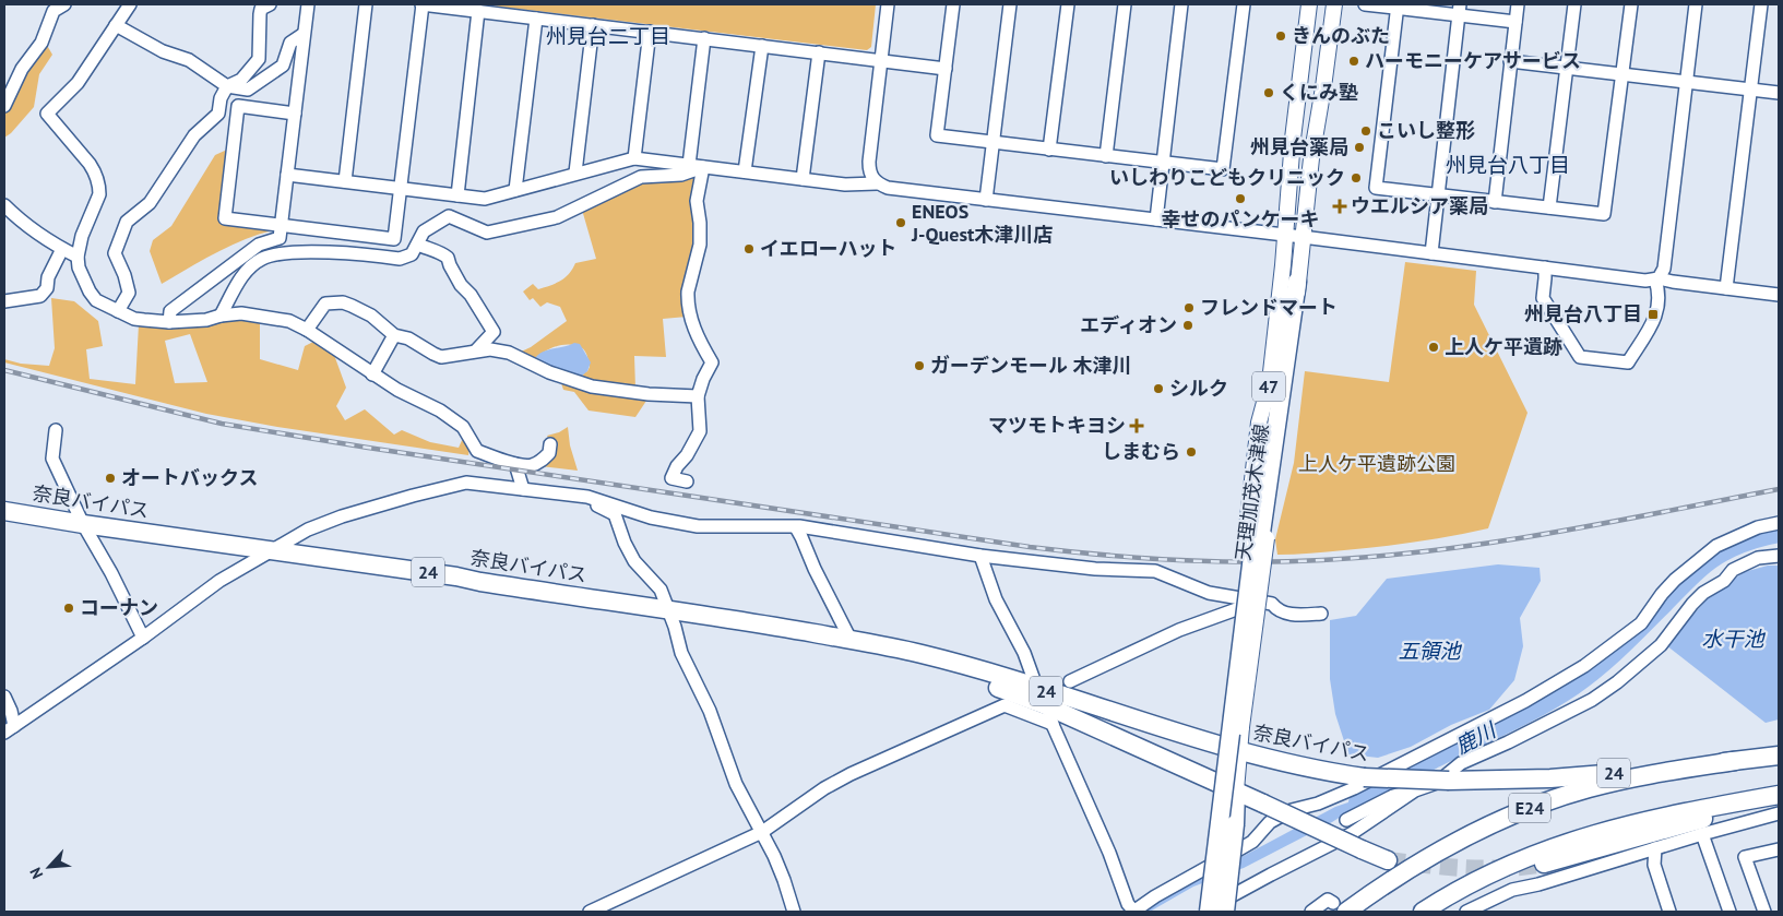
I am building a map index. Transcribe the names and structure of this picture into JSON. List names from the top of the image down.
{
  "streets": {
    "highway": ["奈良バイパス", "24", "E24"],
    "main road": ["47", "天理加茂木津線"]
  },
  "crossings": [
    ["天理加茂木津線", "奈良バイパス"],
    ["奈良バイパス", "E24"]
  ],
  "districts": ["州見台二丁目", "州見台八丁目"],
  "water": ["水干池", "五領池", "鹿川"],
  "parks": ["上人ケ平遺跡公園"],
  "places": {
    "other": [
      "きんのぶた",
      "ハーモニーケアサービス",
      "くにみ塾",
      "こいし整形",
      "州見台薬局",
      "いしわりこどもクリニック",
      "幸せのパンケーキ",
      "ENEOS J-Quest木津川店",
      "イエローハット",
      "フレンドマート",
      "エディオン",
      "上人ケ平遺跡",
      "ガーデンモール 木津川",
      "シルク",
      "しまむら",
      "オートバックス",
      "コーナン"
    ],
    "health": ["ウエルシア薬局", "マツモトキヨシ"],
    "transit": ["州見台八丁目"]
  },
  "north": "bottom left"
}
